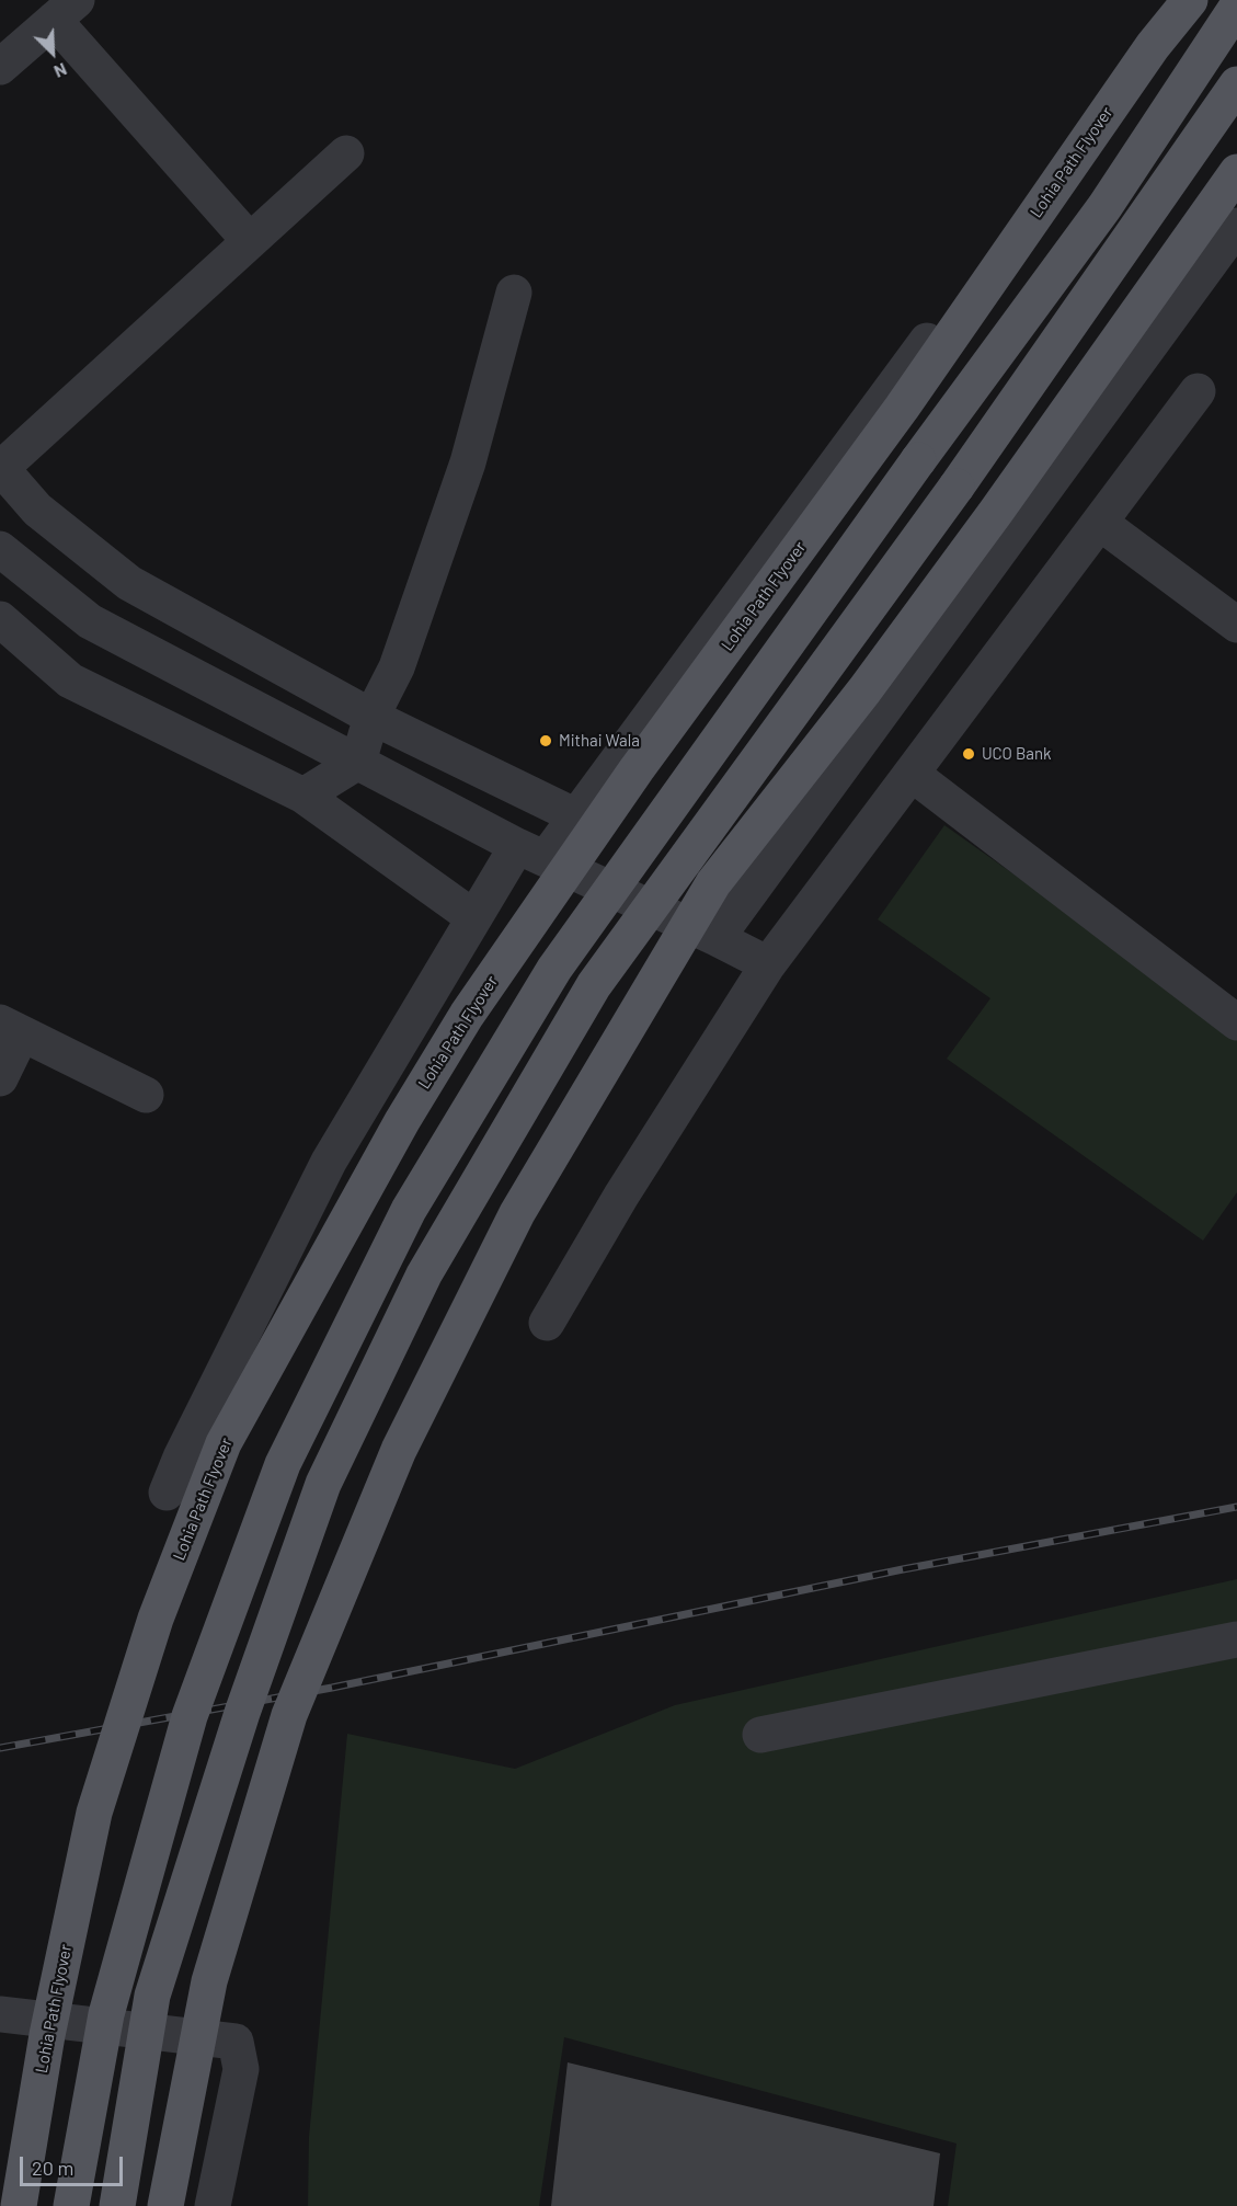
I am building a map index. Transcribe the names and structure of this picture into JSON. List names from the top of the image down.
{
  "streets": {
    "main road": ["Lohia Path Flyover"]
  },
  "places": ["Mithai Wala", "UCO Bank"],
  "scale_bar": "20 m",
  "north": "bottom right"
}
